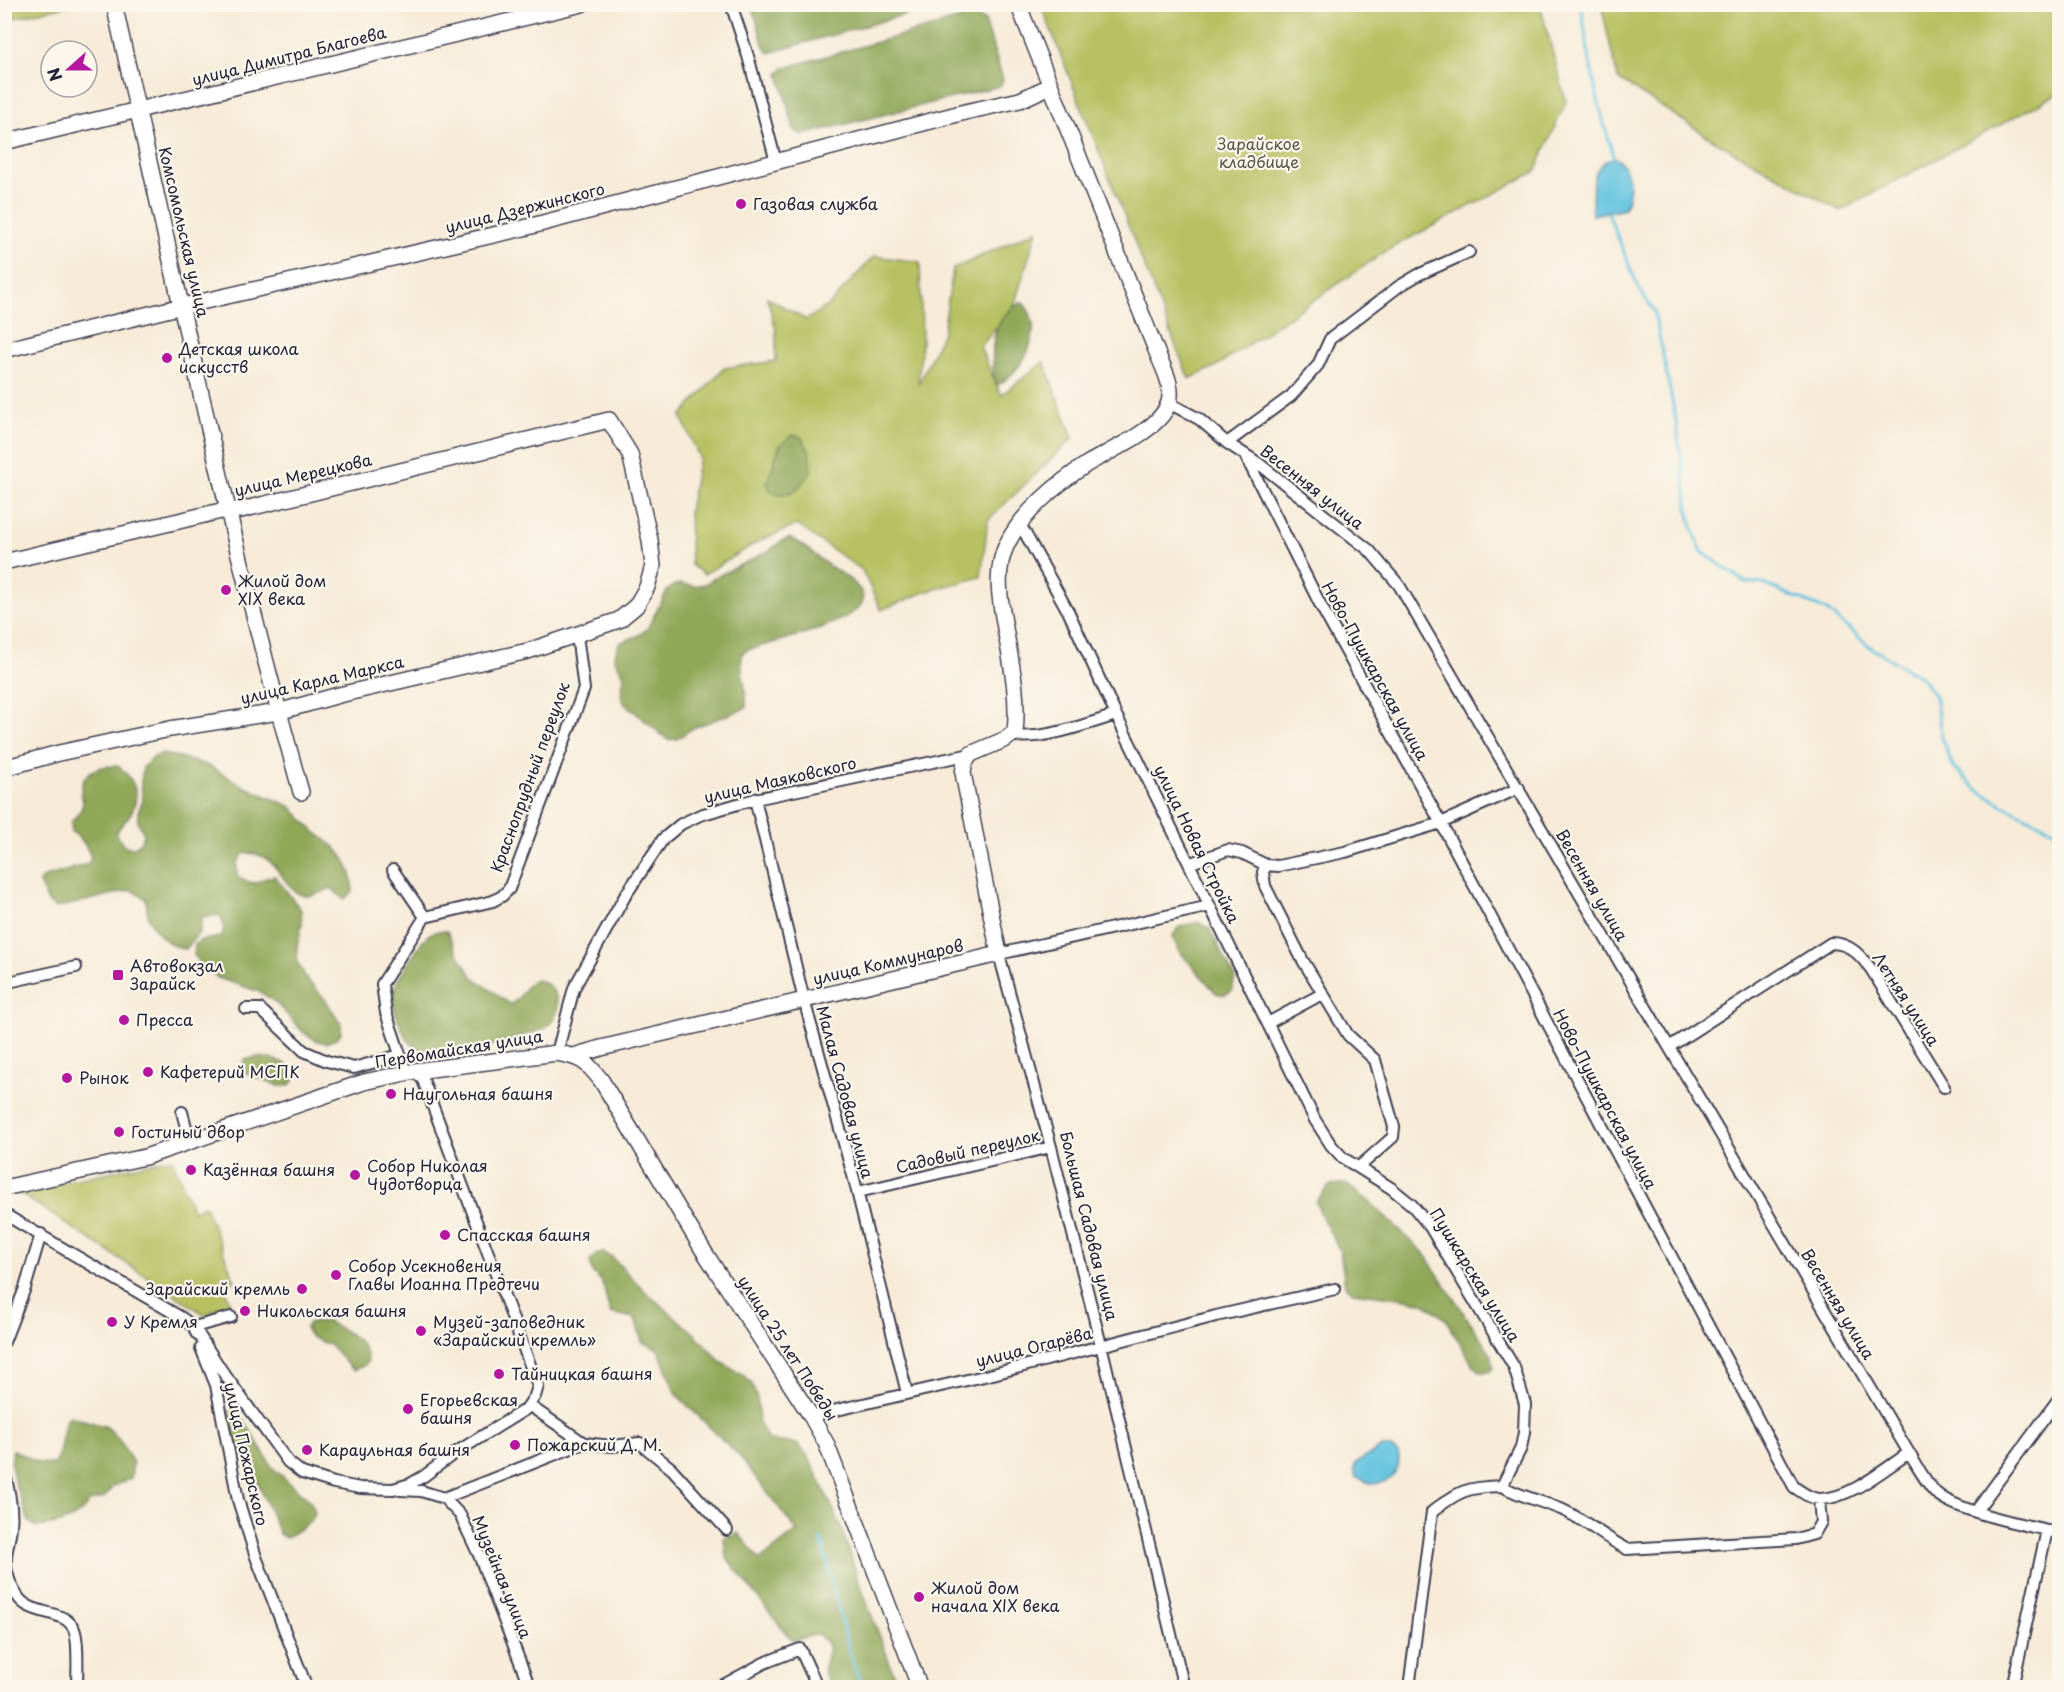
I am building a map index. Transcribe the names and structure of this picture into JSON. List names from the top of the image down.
{
  "streets": {
    "street": [
      "улица Димитра Благоева",
      "улица Дзержинского",
      "Комсомольская улица",
      "улица Мерецкова",
      "Весенняя улица",
      "Ново-Пушкарская улица",
      "улица Карла Маркса",
      "Краснопрудный переулок",
      "улица Маяковского",
      "улица Новая Стройка",
      "улица Коммунаров",
      "Летняя улица",
      "Первомайская улица",
      "Малая Садовая улица",
      "Садовый переулок",
      "Большая Садовая улица",
      "Пушкарская улица",
      "улица Огарёва",
      "улица 25 лет Победы",
      "улица Пожарского",
      "Музейная улица"
    ]
  },
  "crossings": [
    ["улица Димитра Благоева", "Комсомольская улица"],
    ["улица Дзержинского", "Комсомольская улица"],
    ["Комсомольская улица", "улица Мерецкова"],
    ["Комсомольская улица", "улица Карла Маркса"],
    ["улица Мерецкова", "улица Карла Маркса"],
    ["улица Мерецкова", "Краснопрудный переулок"],
    ["Весенняя улица", "Ново-Пушкарская улица"],
    ["Весенняя улица", "Летняя улица"],
    ["улица Карла Маркса", "Краснопрудный переулок"],
    ["улица Маяковского", "Первомайская улица"],
    ["улица Маяковского", "Малая Садовая улица"],
    ["улица Маяковского", "Большая Садовая улица"],
    ["улица Новая Стройка", "улица Коммунаров"],
    ["улица Новая Стройка", "Пушкарская улица"],
    ["улица Коммунаров", "Первомайская улица"],
    ["улица Коммунаров", "Малая Садовая улица"],
    ["улица Коммунаров", "Большая Садовая улица"],
    ["улица Коммунаров", "улица 25 лет Победы"],
    ["Первомайская улица", "улица 25 лет Победы"],
    ["Малая Садовая улица", "Садовый переулок"],
    ["Малая Садовая улица", "улица Огарёва"],
    ["Садовый переулок", "Большая Садовая улица"],
    ["Большая Садовая улица", "улица Огарёва"],
    ["улица Огарёва", "улица 25 лет Победы"]
  ],
  "parks": ["Зарайское кладбище"],
  "places": {
    "other": [
      "Газовая служба",
      "Детская школа искусств",
      "Жилой дом XIX века",
      "Пресса",
      "Кафетерий МСПК",
      "Рынок",
      "Наугольная башня",
      "Гостиный двор",
      "Казённая башня",
      "Собор Николая Чудотворца",
      "Спасская башня",
      "Собор Усекновения Главы Иоанна Предтечи",
      "Зарайский кремль",
      "Никольская башня",
      "У Кремля",
      "Музей-заповедник «Зарайский кремль»",
      "Тайницкая башня",
      "Егорьевская башня",
      "Пожарский Д. М.",
      "Караульная башня",
      "Жилой дом начала XIX века"
    ],
    "transit": ["Автовокзал Зарайск"]
  },
  "north": "left"
}
